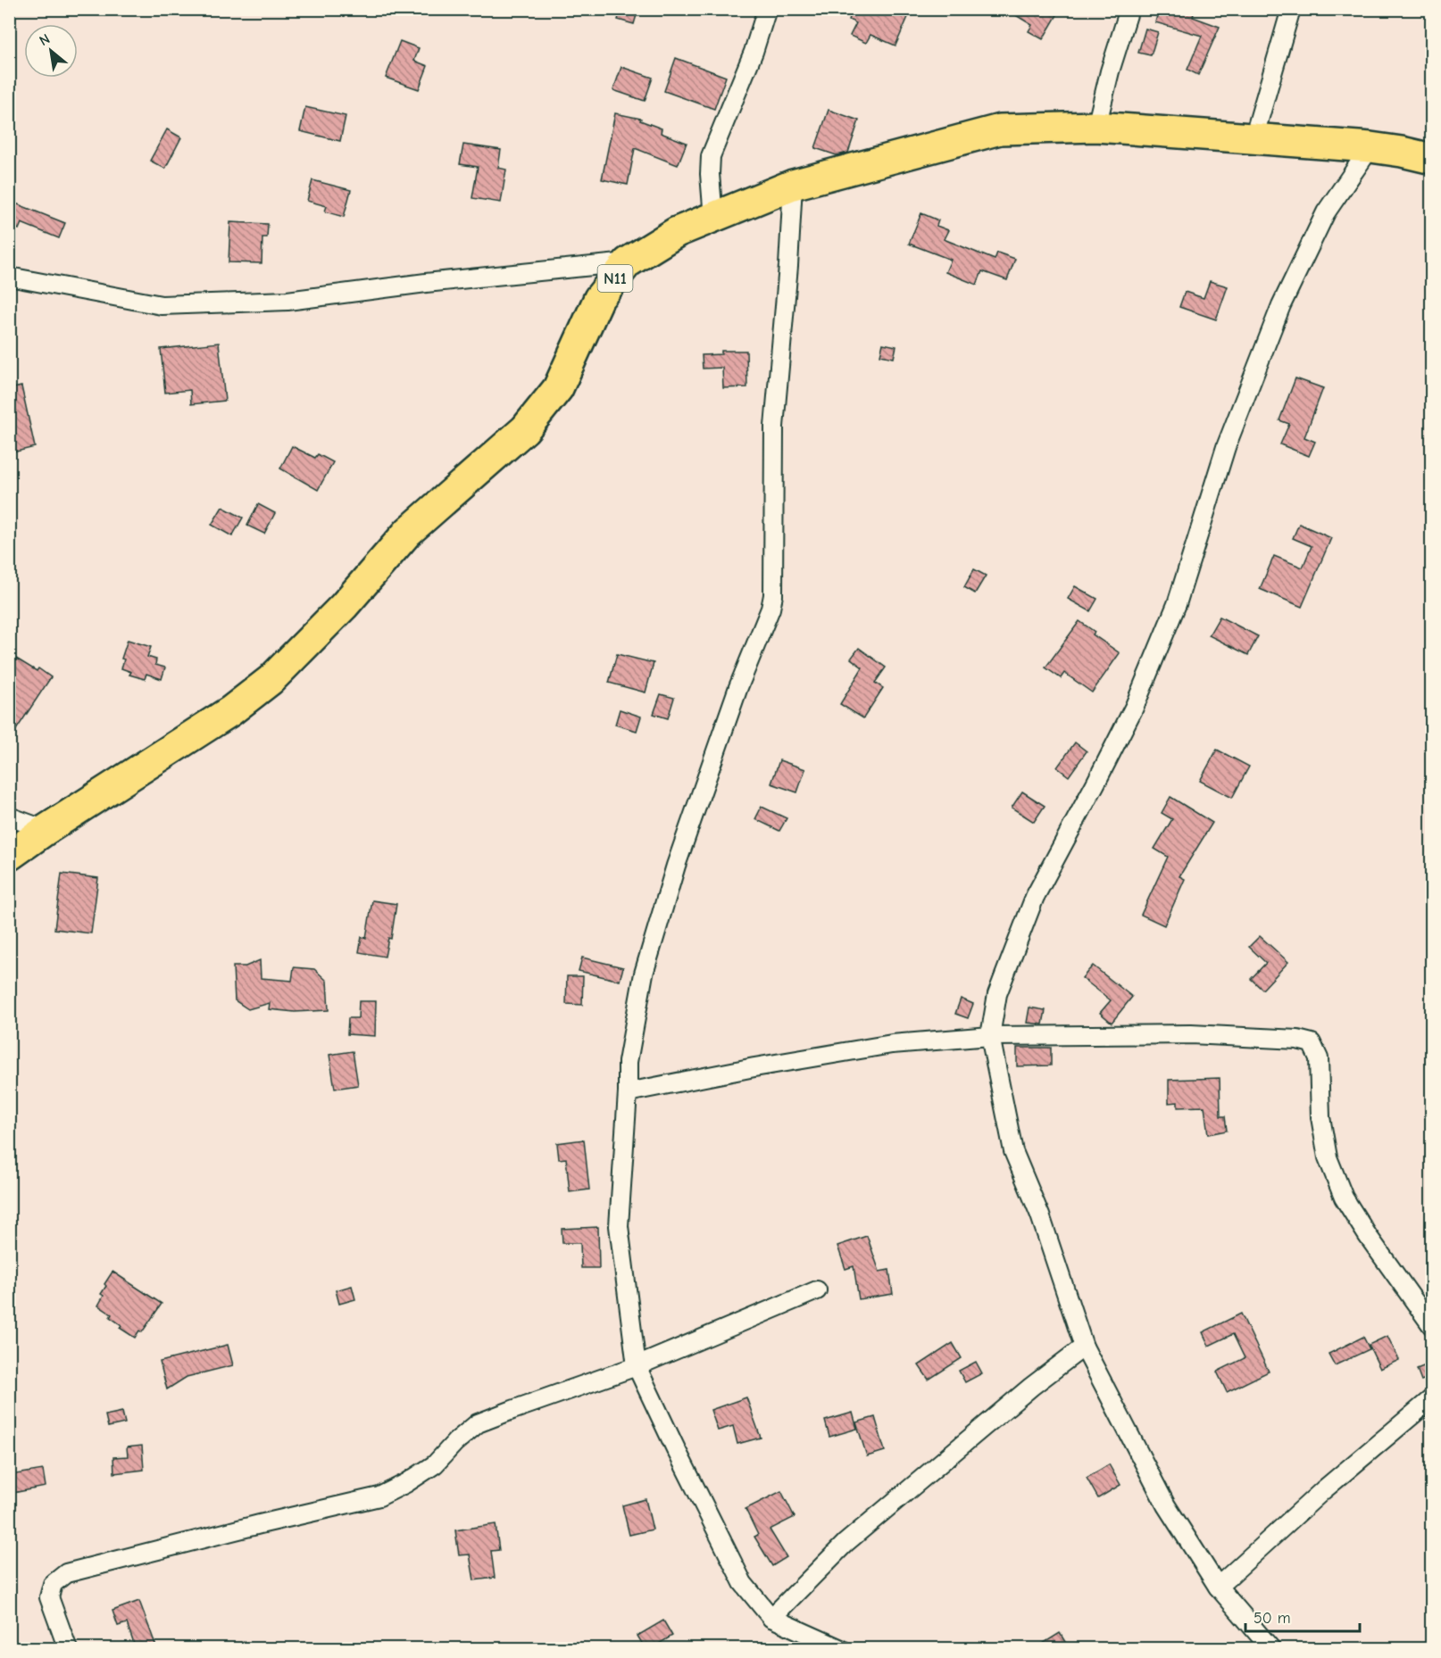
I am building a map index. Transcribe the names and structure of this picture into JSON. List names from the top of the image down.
{
  "streets": {
    "highway": ["N11"]
  },
  "scale_bar": "50 m",
  "north": "top left"
}
